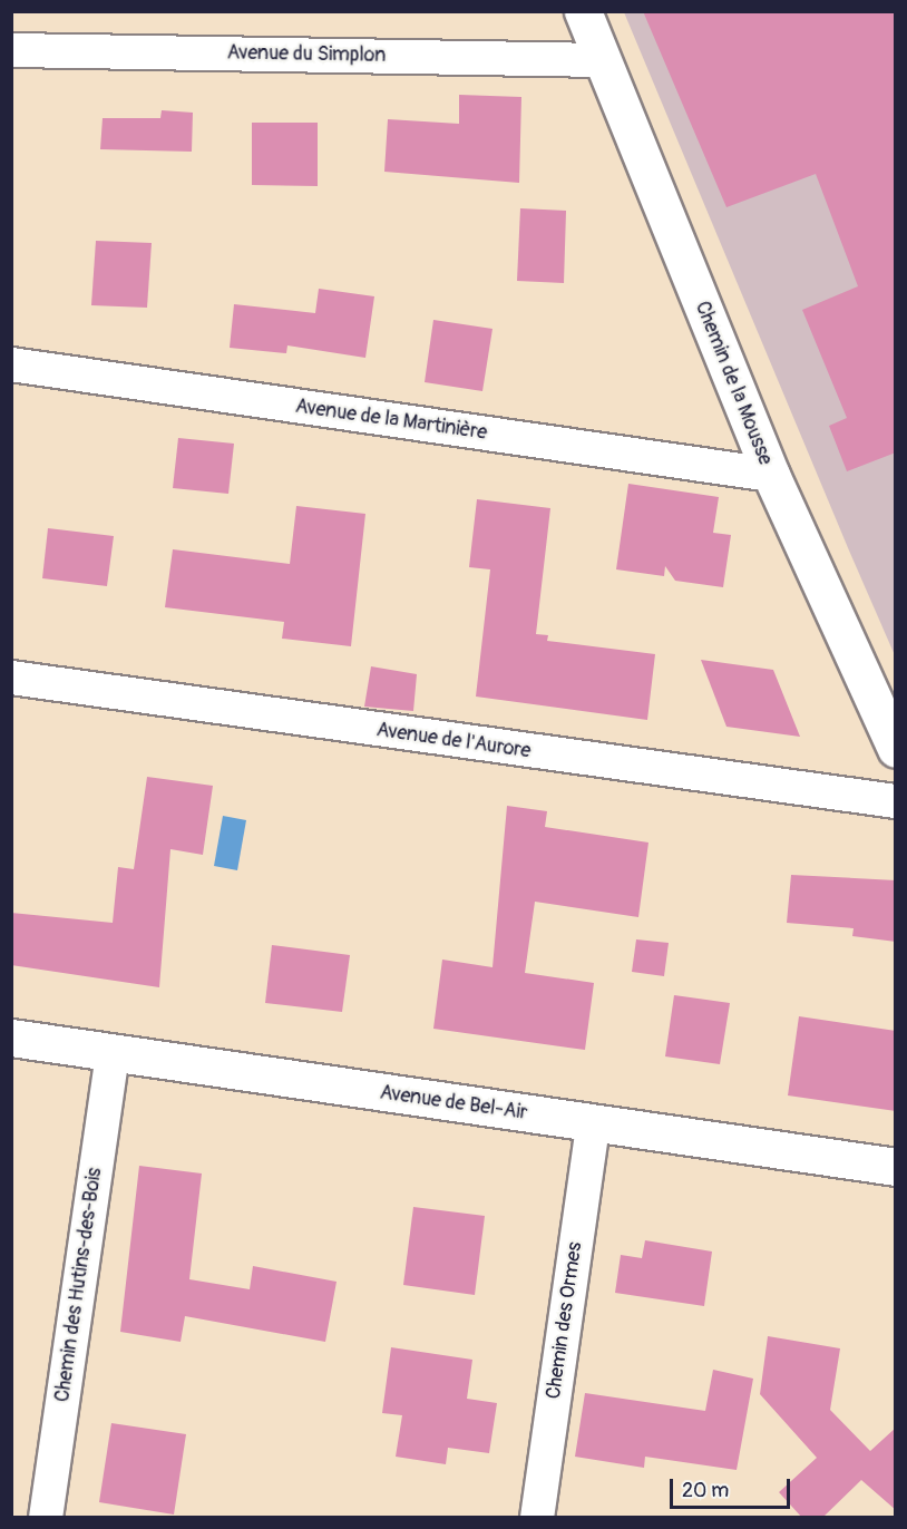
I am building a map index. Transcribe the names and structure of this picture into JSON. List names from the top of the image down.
{
  "streets": {
    "street": [
      "Avenue du Simplon",
      "Chemin de la Mousse",
      "Avenue de la Martinière",
      "Avenue de l'Aurore",
      "Avenue de Bel-Air",
      "Chemin des Hutins-des-Bois",
      "Chemin des Ormes"
    ]
  },
  "crossings": [
    ["Avenue du Simplon", "Chemin de la Mousse"],
    ["Chemin de la Mousse", "Avenue de la Martinière"],
    ["Avenue de Bel-Air", "Chemin des Hutins-des-Bois"],
    ["Avenue de Bel-Air", "Chemin des Ormes"]
  ],
  "scale_bar": "20 m"
}
